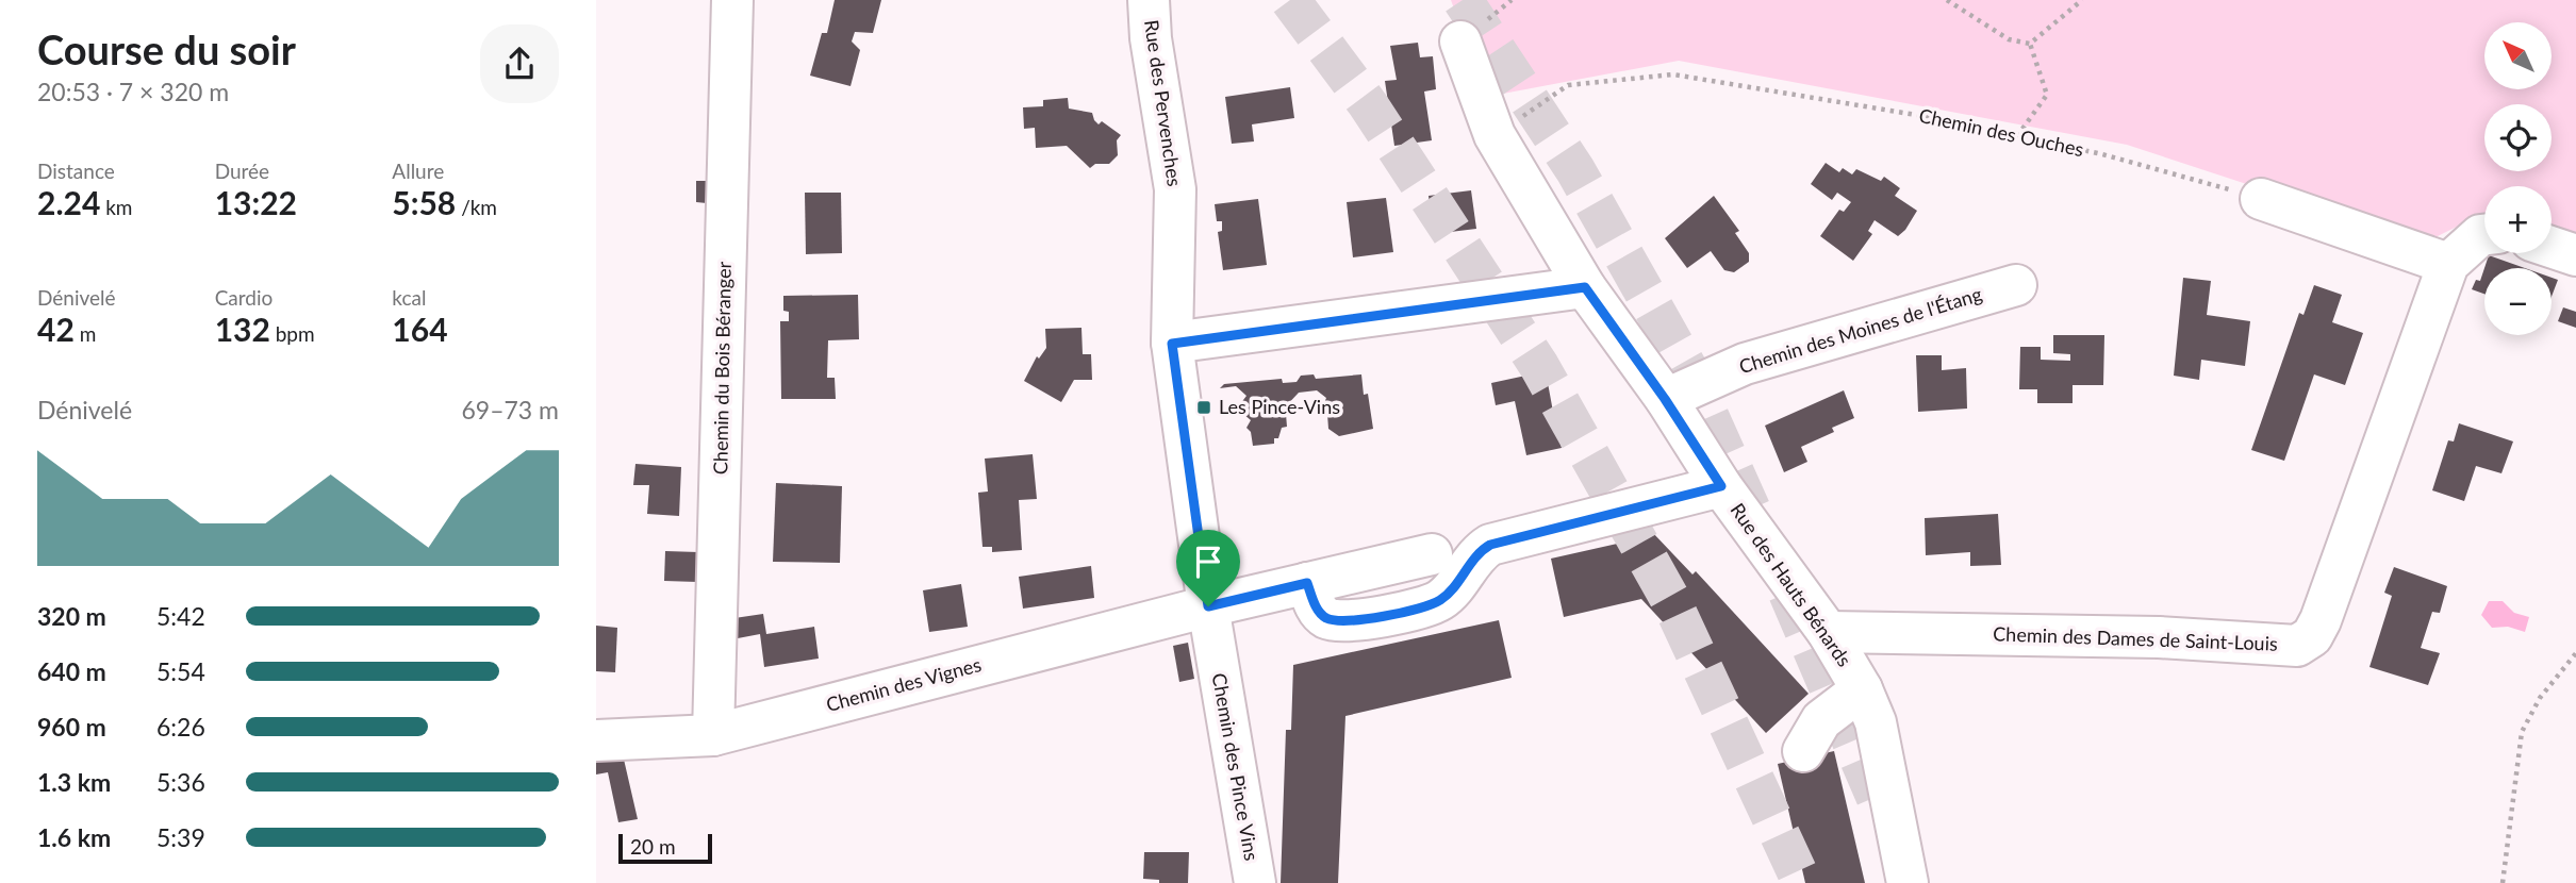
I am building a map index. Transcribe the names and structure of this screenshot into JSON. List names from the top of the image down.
{
  "streets": {
    "street": [
      "Rue des Pervenches",
      "Chemin des Moines de l'Étang",
      "Chemin du Bois Béranger",
      "Rue des Hauts Bénards",
      "Chemin des Dames de Saint-Louis",
      "Chemin des Vignes",
      "Chemin des Pince Vins"
    ],
    "path": ["Chemin des Ouches"]
  },
  "crossings": [
    ["Rue des Pervenches", "Chemin des Vignes"],
    ["Rue des Pervenches", "Chemin des Pince Vins"],
    ["Chemin des Ouches", "Rue des Hauts Bénards"],
    ["Chemin des Moines de l'Étang", "Rue des Hauts Bénards"],
    ["Chemin du Bois Béranger", "Chemin des Vignes"],
    ["Rue des Hauts Bénards", "Chemin des Dames de Saint-Louis"],
    ["Chemin des Vignes", "Chemin des Pince Vins"]
  ],
  "places": {
    "transit": ["Les Pince-Vins"]
  },
  "scale_bar": "20 m",
  "north": "top left",
  "page": {
    "heading": ["Course du soir", "20:53 · 7 × 320 m"],
    "map_buttons": ["+", "−"],
    "stats": [
      ["Distance", "2.24 km"],
      ["Durée", "13:22"],
      ["Allure", "5:58 /km"],
      ["Dénivelé", "42 m"],
      ["Cardio", "132 bpm"],
      ["kcal", "164"]
    ],
    "chart": ["Dénivelé", "69–73 m"],
    "list": [
      {
        "name": "320 m",
        "note": "5:42"
      },
      {
        "name": "640 m",
        "note": "5:54"
      },
      {
        "name": "960 m",
        "note": "6:26"
      },
      {
        "name": "1.3 km",
        "note": "5:36"
      },
      {
        "name": "1.6 km",
        "note": "5:39"
      }
    ],
    "scale": "20 m"
  }
}
